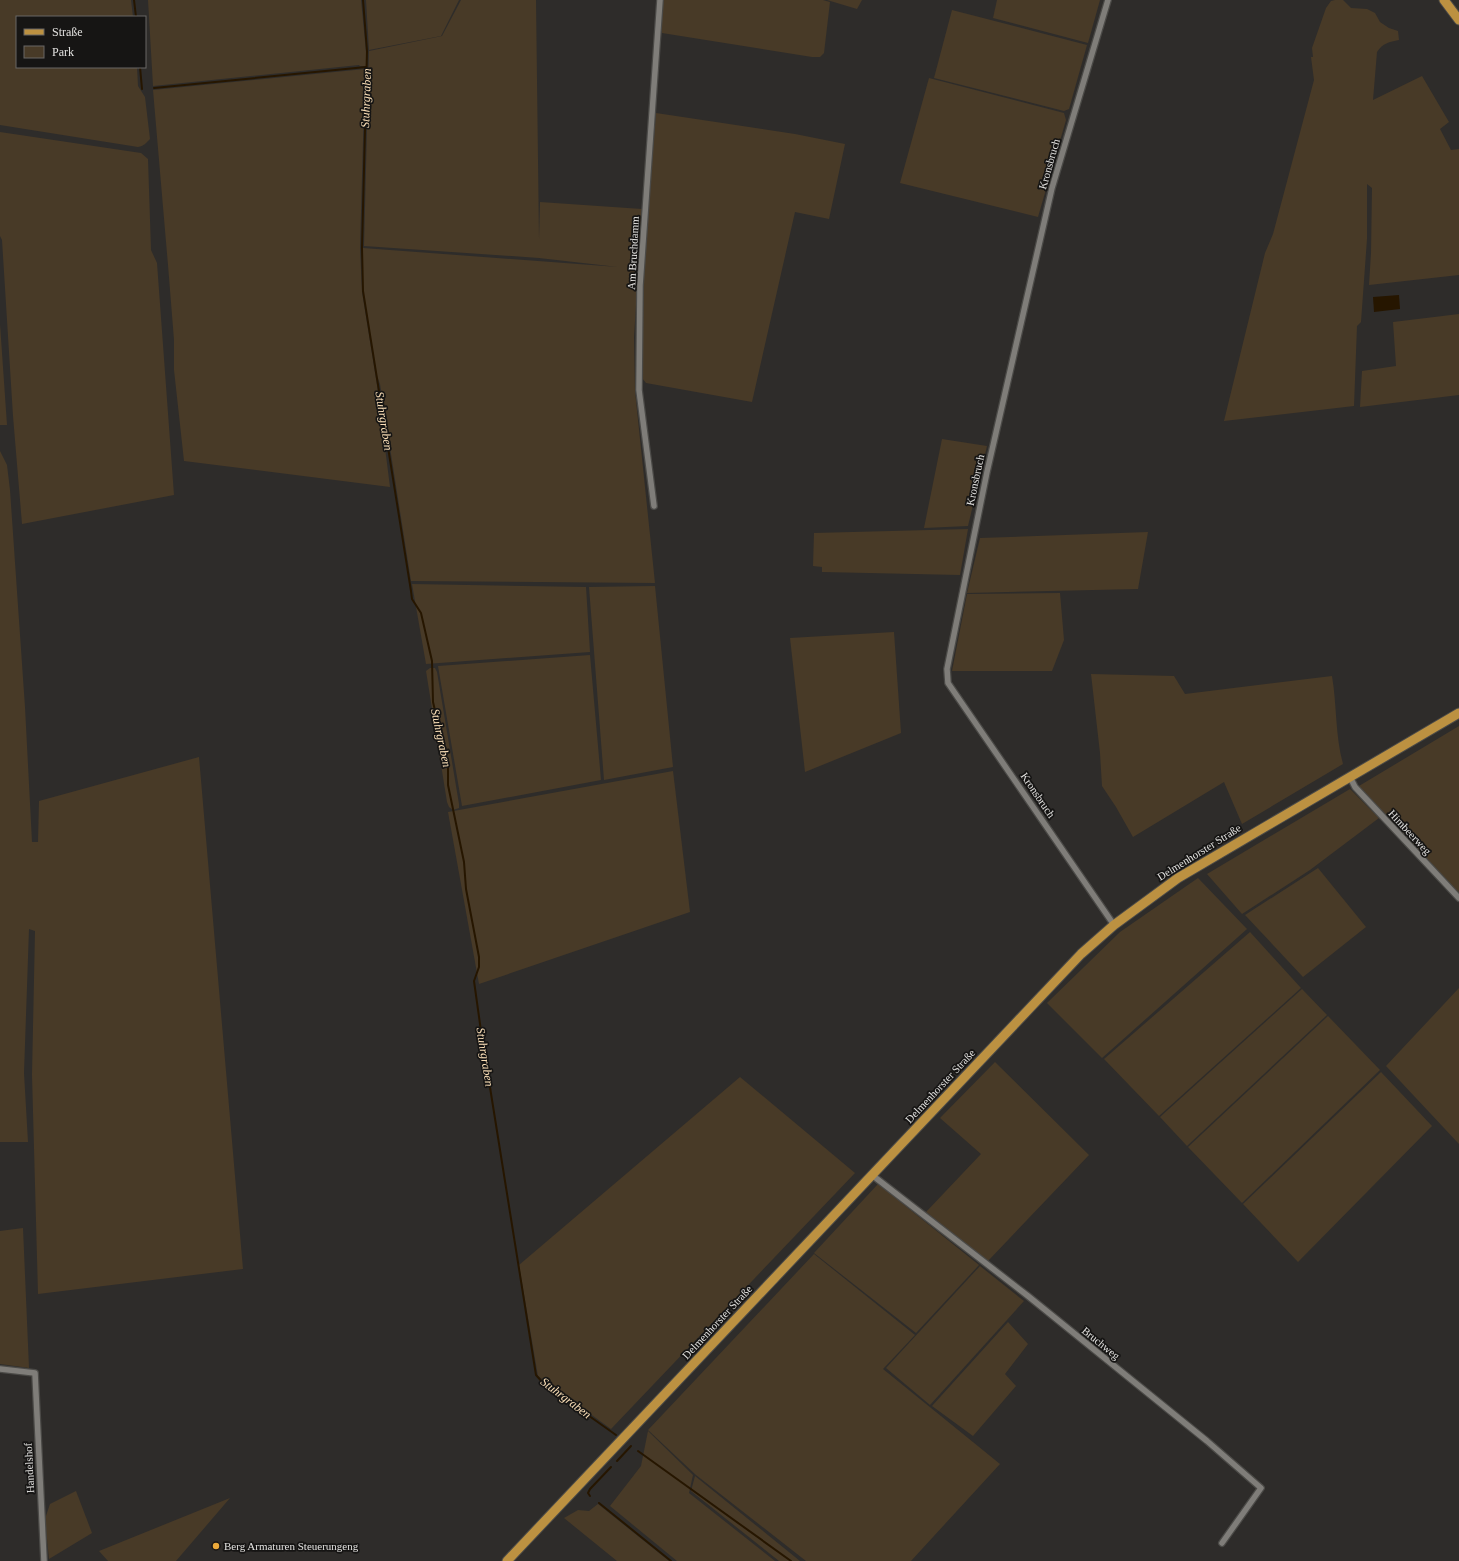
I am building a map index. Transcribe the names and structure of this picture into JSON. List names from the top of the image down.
{
  "streets": {
    "main road": ["Delmenhorster Straße"],
    "street": [
      "Kronsbruch",
      "Am Bruchdamm",
      "Himbeerweg",
      "Bruchweg",
      "Handelshof"
    ]
  },
  "crossings": [
    ["Kronsbruch", "Delmenhorster Straße"],
    ["Himbeerweg", "Delmenhorster Straße"],
    ["Delmenhorster Straße", "Bruchweg"]
  ],
  "water": ["Stuhrgraben"],
  "places": ["Berg Armaturen Steuerungeng"],
  "legend": ["Straße", "Park"]
}
